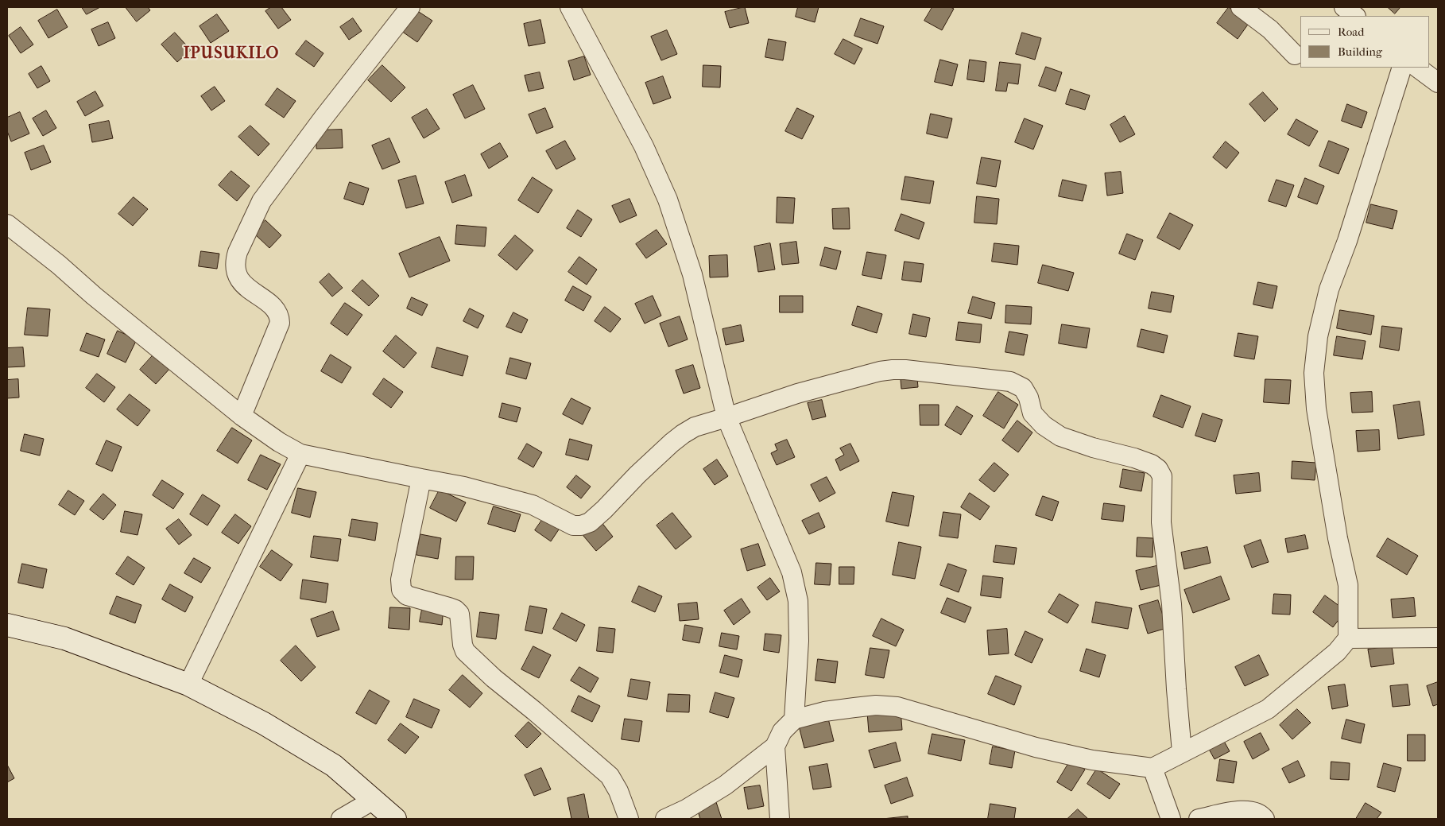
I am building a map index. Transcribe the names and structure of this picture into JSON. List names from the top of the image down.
{
  "districts": ["IPUSUKILO"],
  "legend": ["Road", "Building"]
}
